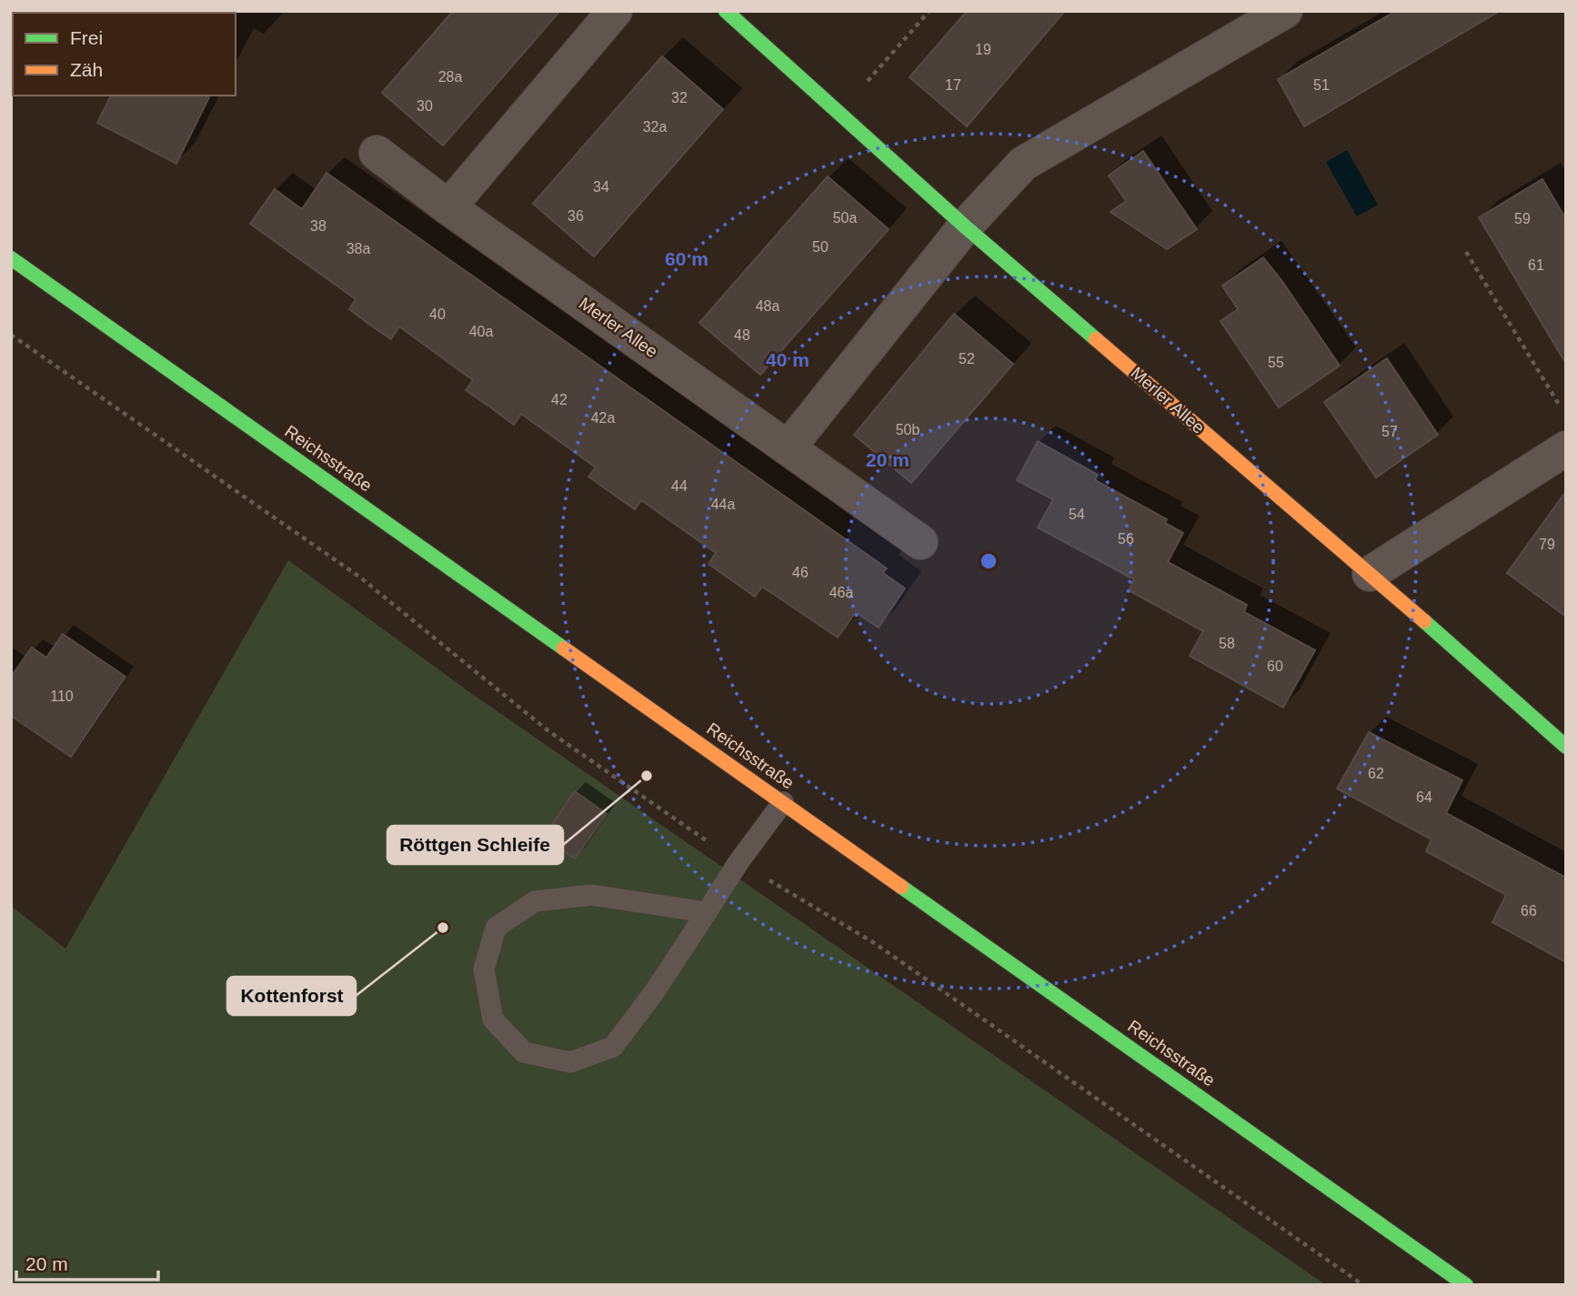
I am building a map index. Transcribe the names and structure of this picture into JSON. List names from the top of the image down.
{
  "streets": {
    "main road": ["Merler Allee", "Reichsstraße"]
  },
  "places": ["Röttgen Schleife", "Kottenforst"],
  "house_numbers": [
    "19",
    "28a",
    "17",
    "51",
    "32",
    "30",
    "32a",
    "34",
    "36",
    "50a",
    "59",
    "38",
    "50",
    "38a",
    "61",
    "48a",
    "40",
    "40a",
    "48",
    "52",
    "55",
    "42",
    "42a",
    "50b",
    "57",
    "44",
    "44a",
    "54",
    "56",
    "79",
    "46",
    "46a",
    "58",
    "60",
    "110",
    "62",
    "64",
    "66"
  ],
  "legend": ["Frei", "Zäh"],
  "scale_bar": "20 m",
  "rings": ["60 m", "40 m", "20 m"]
}
